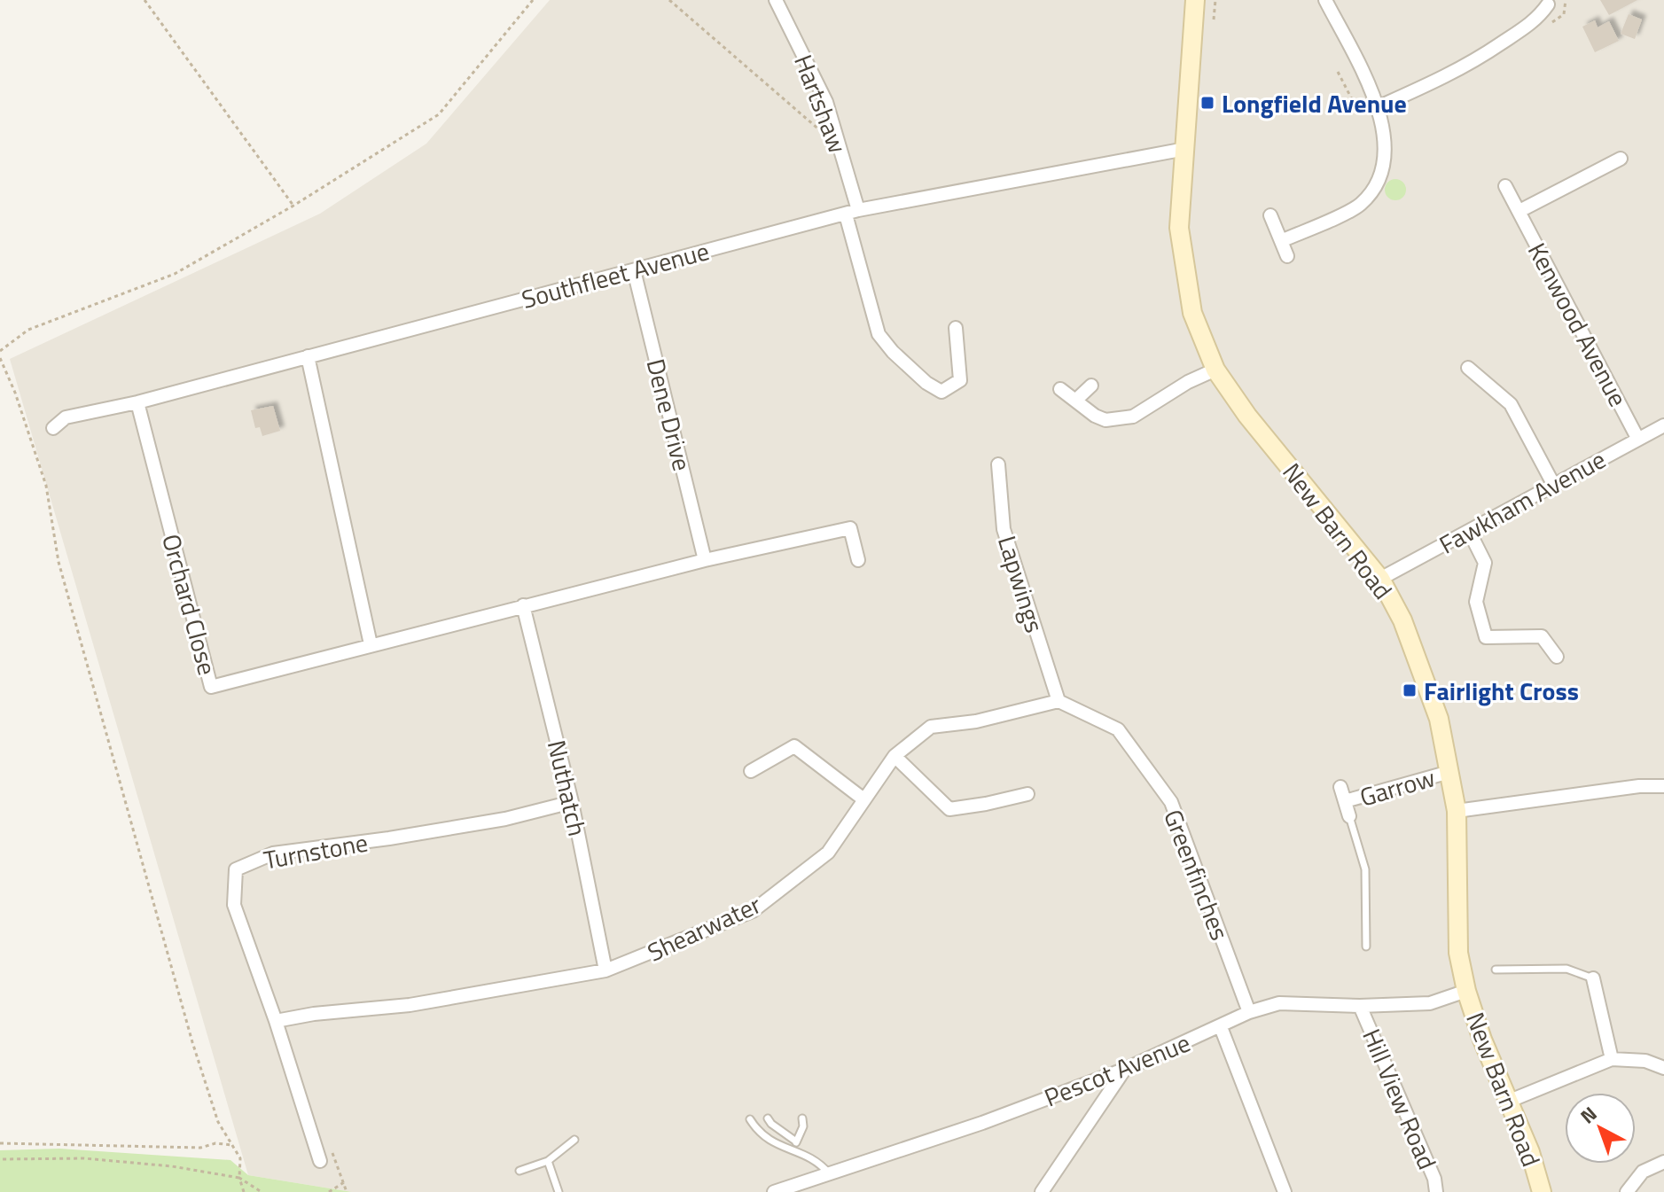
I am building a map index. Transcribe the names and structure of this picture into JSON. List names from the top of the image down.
{
  "streets": {
    "street": [
      "Hartshaw",
      "Southfleet Avenue",
      "Kenwood Avenue",
      "Dene Drive",
      "Fawkham Avenue",
      "New Barn Road",
      "Lapwings",
      "Orchard Close",
      "Garrow",
      "Nuthatch",
      "Turnstone",
      "Greenfinches",
      "Shearwater",
      "Pescot Avenue",
      "Hill View Road"
    ]
  },
  "crossings": [
    ["Hartshaw", "Southfleet Avenue"],
    ["Southfleet Avenue", "Dene Drive"],
    ["Southfleet Avenue", "New Barn Road"],
    ["Southfleet Avenue", "Orchard Close"],
    ["Kenwood Avenue", "Fawkham Avenue"],
    ["Fawkham Avenue", "New Barn Road"],
    ["New Barn Road", "Garrow"],
    ["New Barn Road", "Pescot Avenue"],
    ["Lapwings", "Greenfinches"],
    ["Lapwings", "Shearwater"],
    ["Orchard Close", "Nuthatch"],
    ["Nuthatch", "Turnstone"],
    ["Nuthatch", "Shearwater"],
    ["Turnstone", "Shearwater"],
    ["Greenfinches", "Shearwater"],
    ["Greenfinches", "Pescot Avenue"],
    ["Pescot Avenue", "Hill View Road"]
  ],
  "places": {
    "transit": ["Longfield Avenue", "Fairlight Cross"]
  },
  "north": "top left"
}
